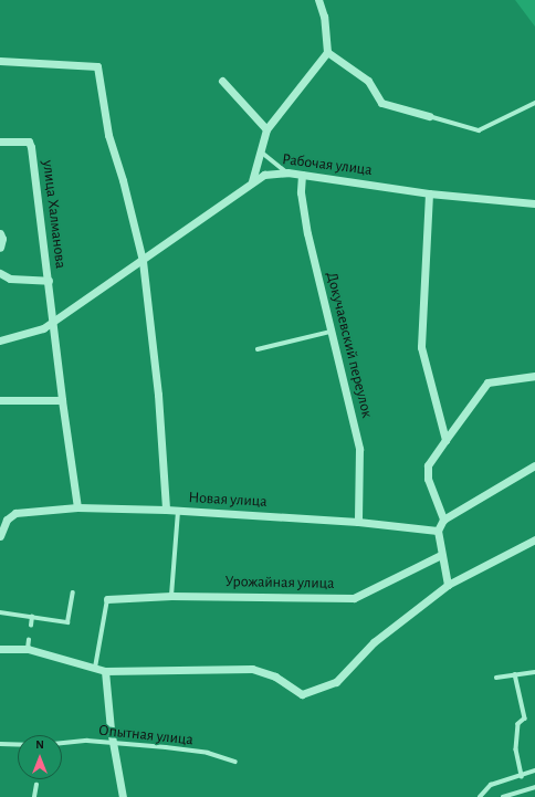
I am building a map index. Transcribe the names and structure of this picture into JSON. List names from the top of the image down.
{
  "streets": {
    "street": [
      "Рабочая улица",
      "улица Халманова",
      "Докучаевский переулок",
      "Новая улица",
      "Урожайная улица"
    ],
    "lane": ["Опытная улица"]
  },
  "crossings": [
    ["Рабочая улица", "улица Халманова"],
    ["Рабочая улица", "Докучаевский переулок"],
    ["улица Халманова", "Новая улица"],
    ["Докучаевский переулок", "Новая улица"]
  ],
  "north": "top"
}
